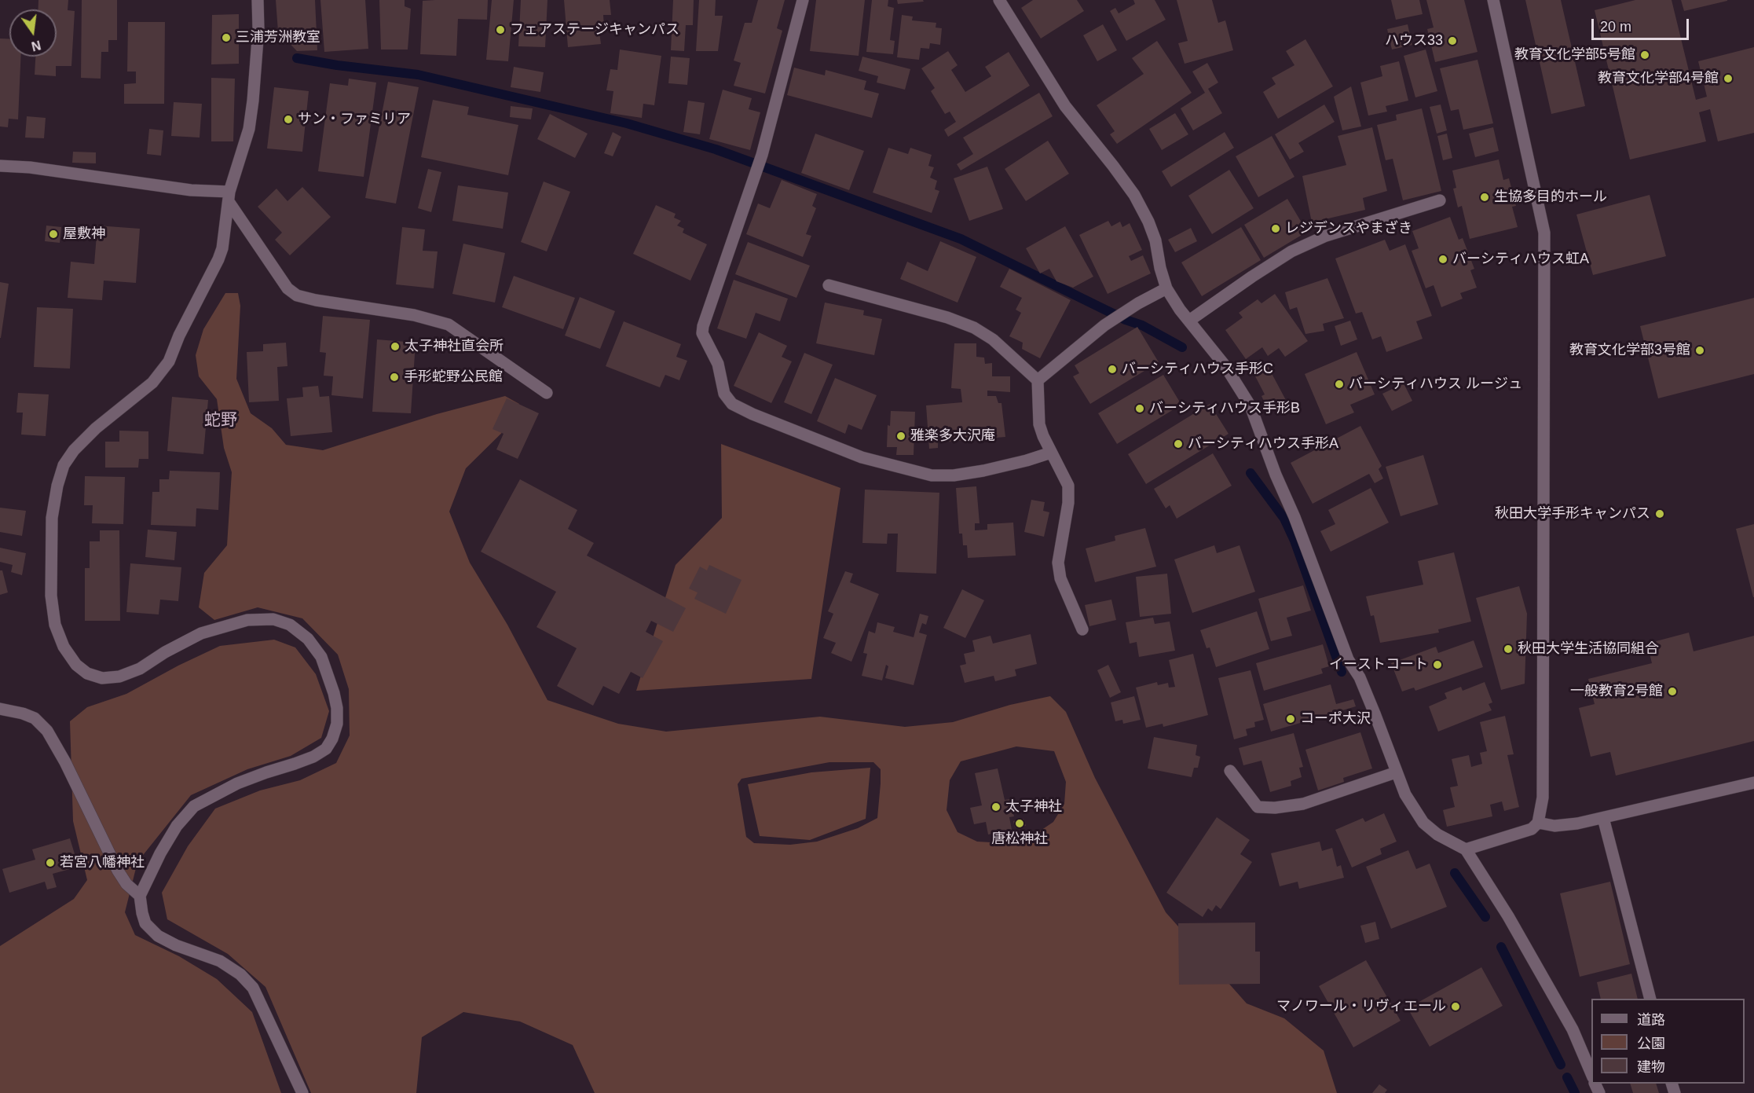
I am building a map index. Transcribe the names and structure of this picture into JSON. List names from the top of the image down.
{
  "districts": ["蛇野"],
  "places": [
    "フェアステージキャンパス",
    "三浦芳洲教室",
    "ハウス33",
    "教育文化学部5号館",
    "教育文化学部4号館",
    "サン・ファミリア",
    "生協多目的ホール",
    "レジデンスやまざき",
    "屋敷神",
    "バーシティハウス虹A",
    "太子神社直会所",
    "教育文化学部3号館",
    "バーシティハウス手形C",
    "手形蛇野公民館",
    "バーシティハウス ルージュ",
    "バーシティハウス手形B",
    "雅楽多大沢庵",
    "バーシティハウス手形A",
    "秋田大学手形キャンパス",
    "秋田大学生活協同組合",
    "イーストコート",
    "一般教育2号館",
    "コーポ大沢",
    "太子神社",
    "唐松神社",
    "若宮八幡神社",
    "マノワール・リヴィエール"
  ],
  "legend": ["道路", "公園", "建物"],
  "scale_bar": "20 m",
  "north": "bottom"
}
